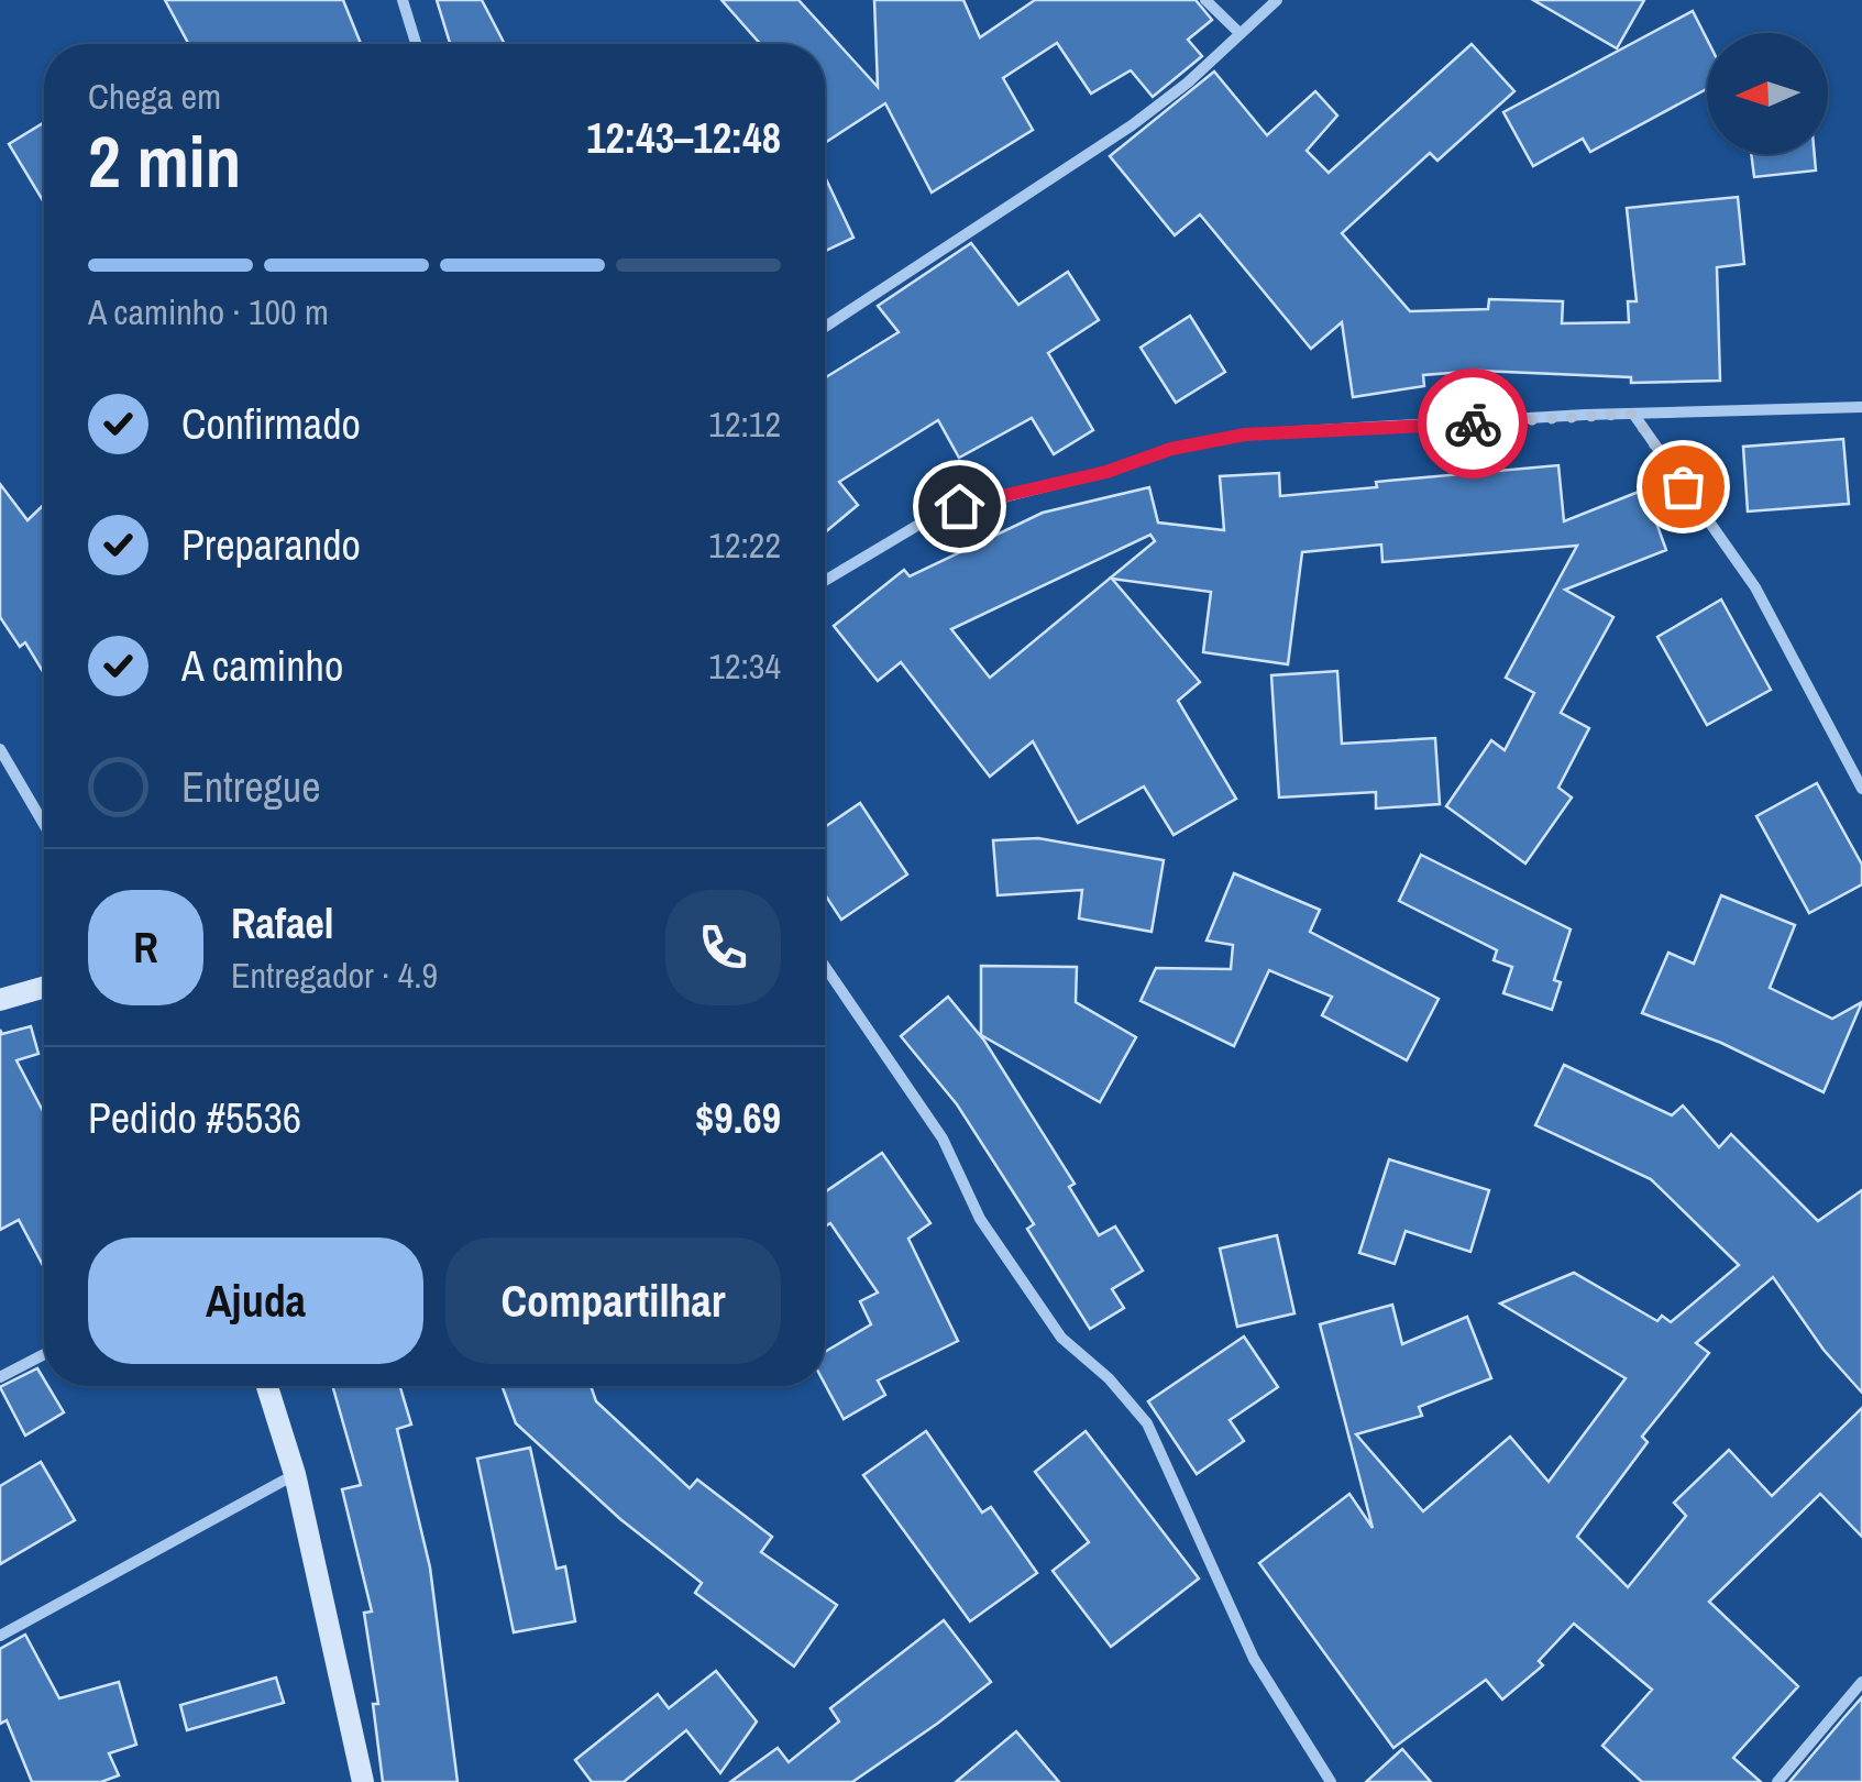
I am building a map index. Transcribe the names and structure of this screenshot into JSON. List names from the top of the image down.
{
  "north": "left",
  "page": {
    "heading": ["2 min", "Chega em", "12:43–12:48"],
    "panel": [
      "Rafael",
      "Entregador · 4.9",
      "Pedido #5536",
      "$9.69"
    ],
    "bar": "A caminho · 100 m",
    "list": [
      ["Confirmado", "12:12"],
      ["Preparando", "12:22"],
      ["A caminho", "12:34"],
      "Entregue"
    ],
    "round": "R",
    "buttons": ["Ajuda", "Compartilhar"]
  }
}
